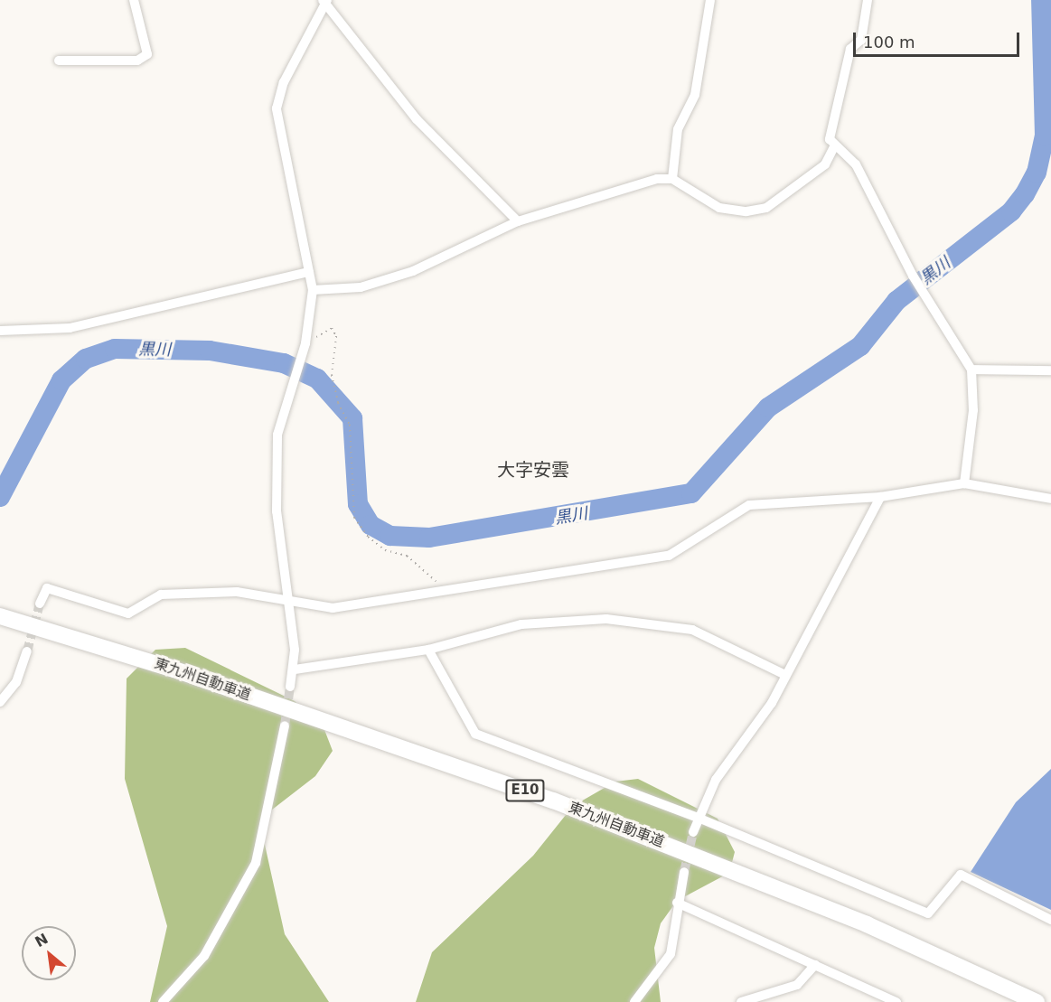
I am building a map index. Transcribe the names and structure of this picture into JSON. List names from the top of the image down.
{
  "streets": {
    "highway": ["東九州自動車道", "E10"]
  },
  "districts": ["大字安雲"],
  "water": ["黒川"],
  "scale_bar": "100 m",
  "north": "top left"
}
